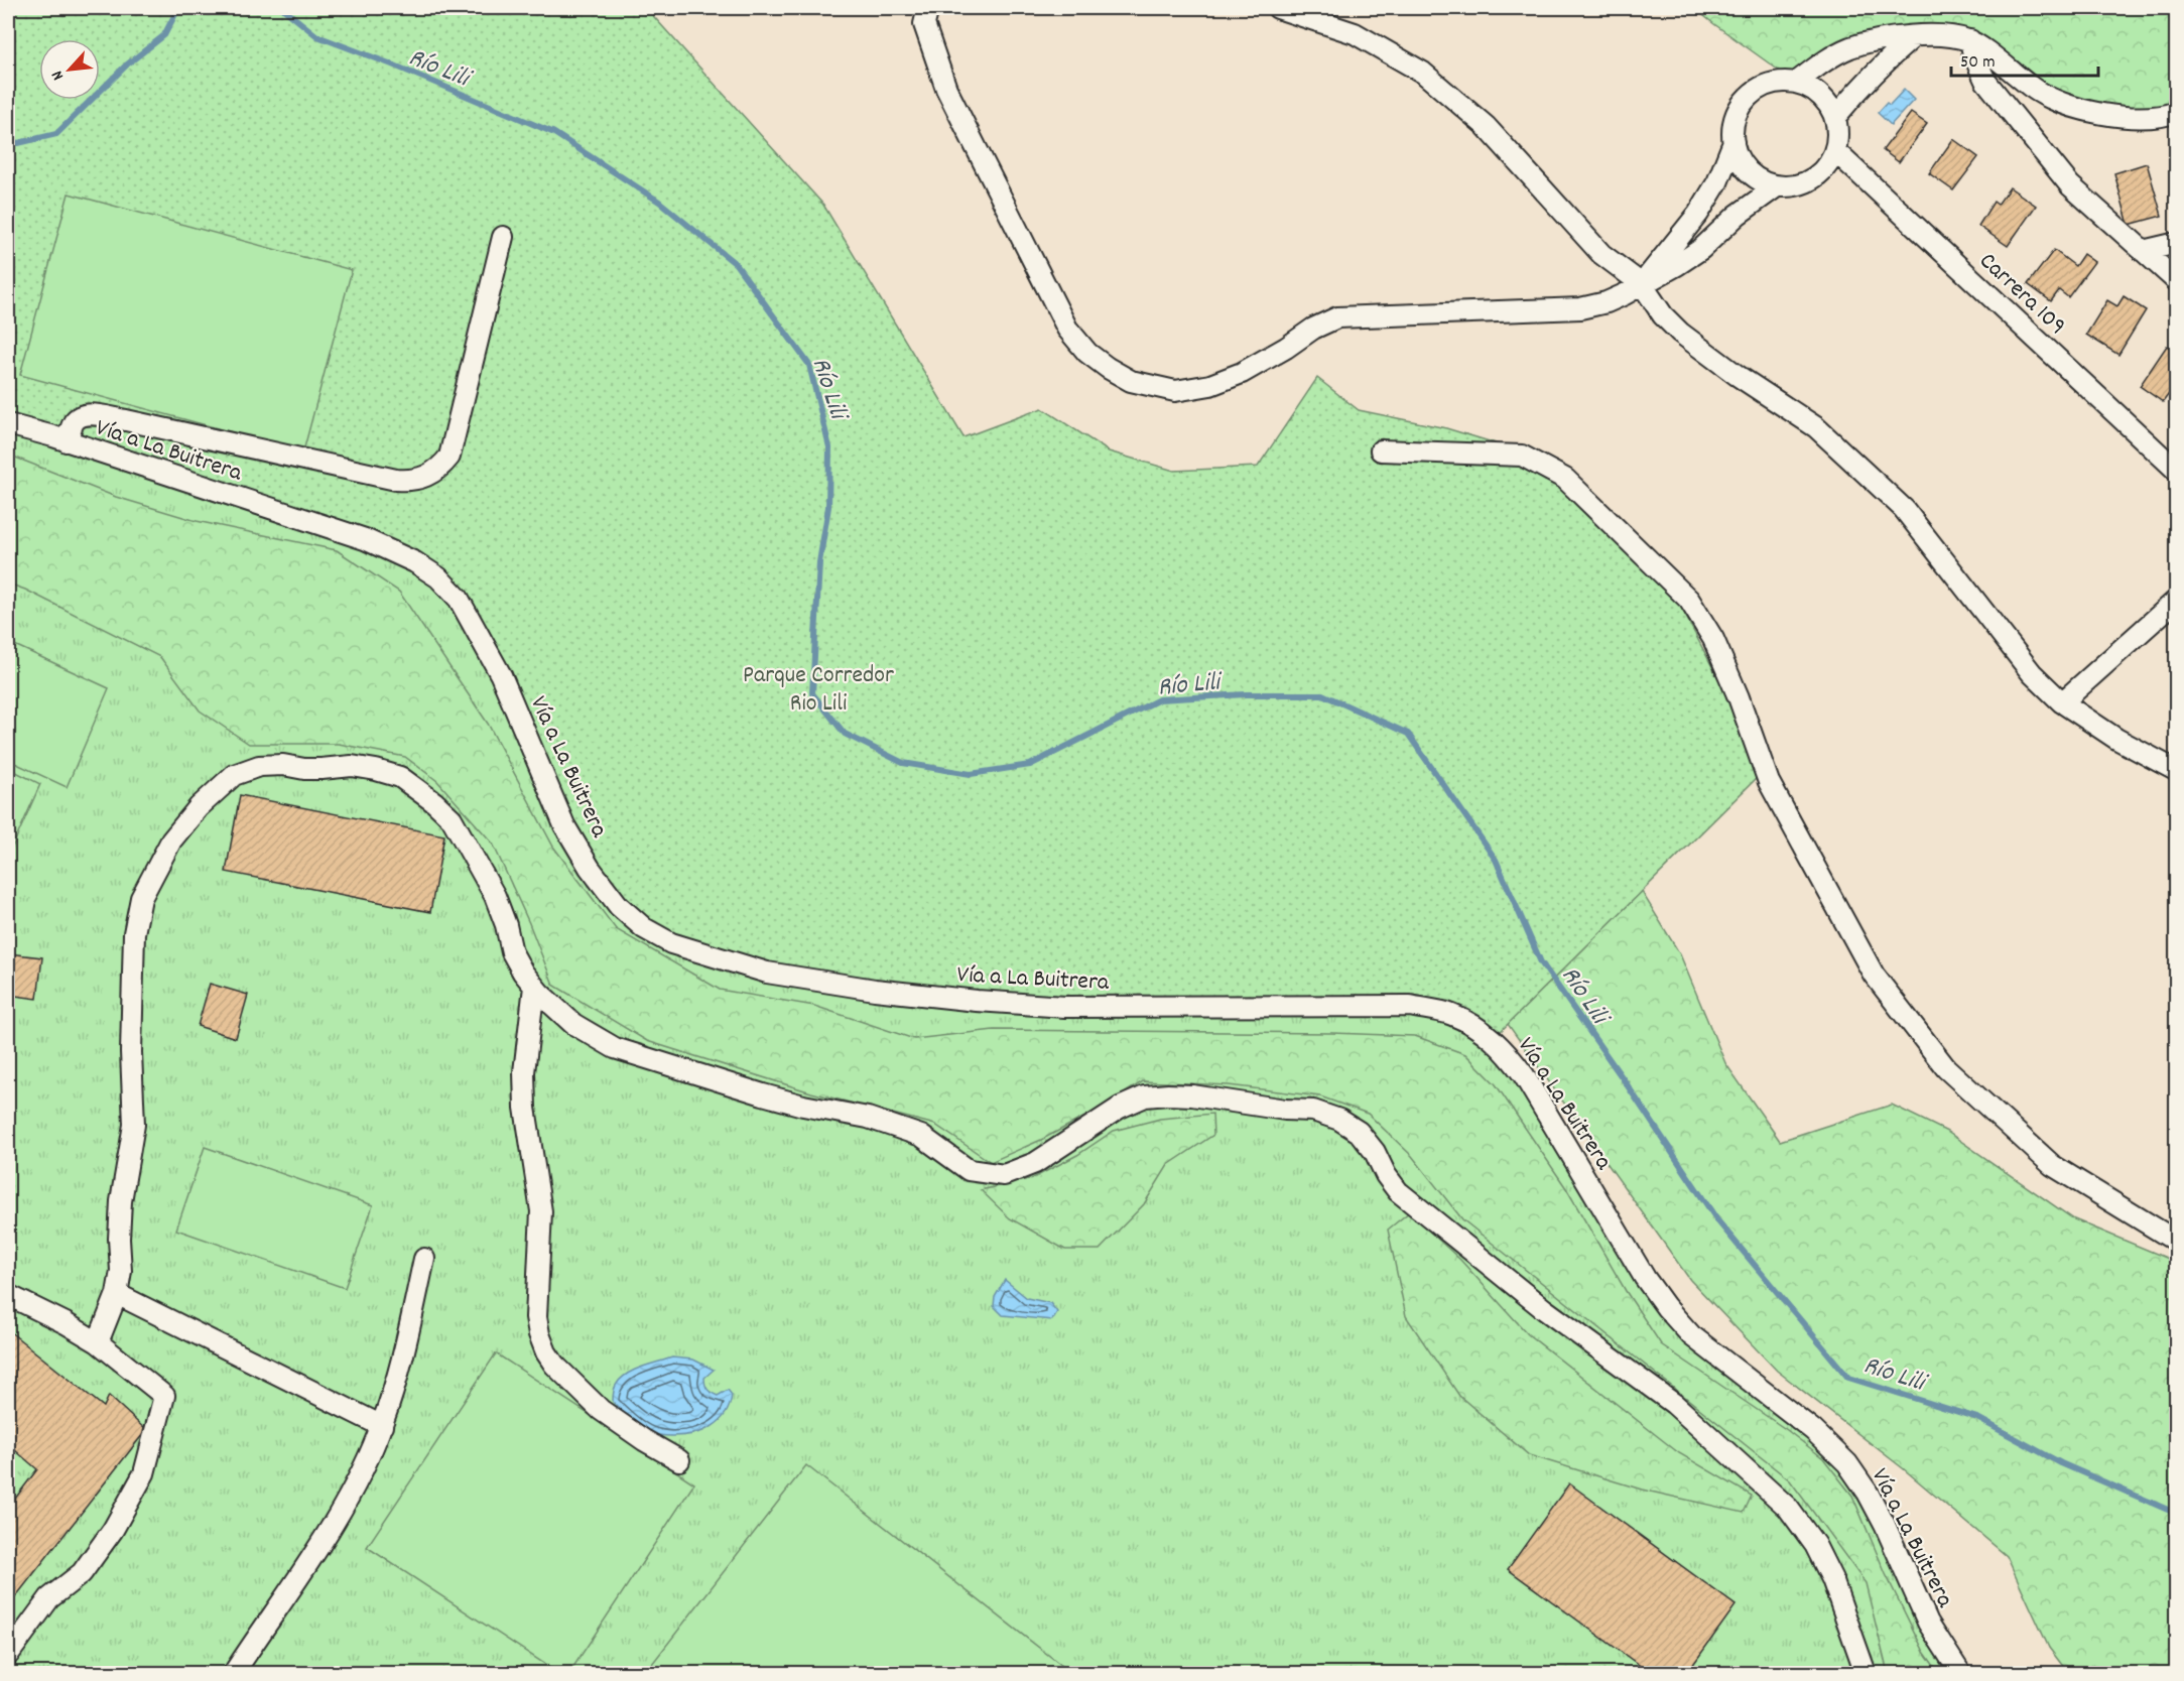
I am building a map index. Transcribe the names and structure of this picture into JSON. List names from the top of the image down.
{
  "streets": {
    "street": ["Carrera 109", "Vía a La Buitrera"]
  },
  "water": ["Río Lili"],
  "parks": ["Parque Corredor Rio Lili"],
  "scale_bar": "50 m",
  "north": "bottom left"
}
